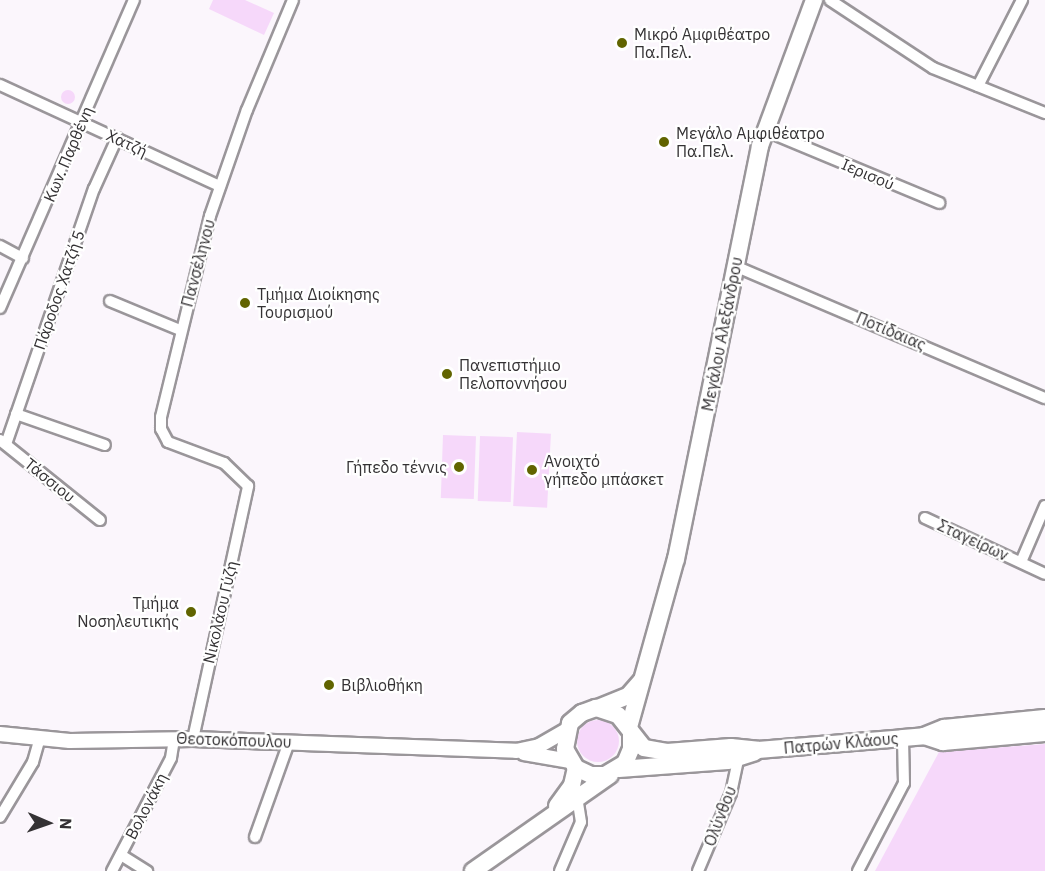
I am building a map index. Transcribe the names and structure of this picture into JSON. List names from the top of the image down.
{
  "streets": {
    "main road": ["Μεγάλου Αλεξάνδρου", "Πατρών Κλάους"],
    "street": [
      "Χατζή",
      "Κων. Παρθένη",
      "Ιερισού",
      "Πανσέληνου",
      "Πάροδος Χατζή 5",
      "Ποτίδαιας",
      "Τάσσιου",
      "Σταγείρων",
      "Νικολάου Γύζη",
      "Θεοτοκόπουλου",
      "Βολονάκη",
      "Ολύνθου"
    ]
  },
  "crossings": [
    ["Χατζή", "Κων. Παρθένη"],
    ["Χατζή", "Πανσέληνου"],
    ["Χατζή", "Πάροδος Χατζή 5"],
    ["Ιερισού", "Μεγάλου Αλεξάνδρου"],
    ["Πανσέληνου", "Νικολάου Γύζη"],
    ["Πάροδος Χατζή 5", "Τάσσιου"],
    ["Ποτίδαιας", "Μεγάλου Αλεξάνδρου"],
    ["Μεγάλου Αλεξάνδρου", "Πατρών Κλάους"],
    ["Νικολάου Γύζη", "Θεοτοκόπουλου"],
    ["Θεοτοκόπουλου", "Βολονάκη"]
  ],
  "places": [
    "Μικρό Αμφιθέατρο Πα.Πελ.",
    "Μεγάλο Αμφιθέατρο Πα.Πελ.",
    "Τμήμα Διοίκησης Τουρισμού",
    "Πανεπιστήμιο Πελοποννήσου",
    "Γήπεδο τέννις",
    "Ανοιχτό γήπεδο μπάσκετ",
    "Τμήμα Νοσηλευτικής",
    "Βιβλιοθήκη"
  ],
  "north": "right"
}
